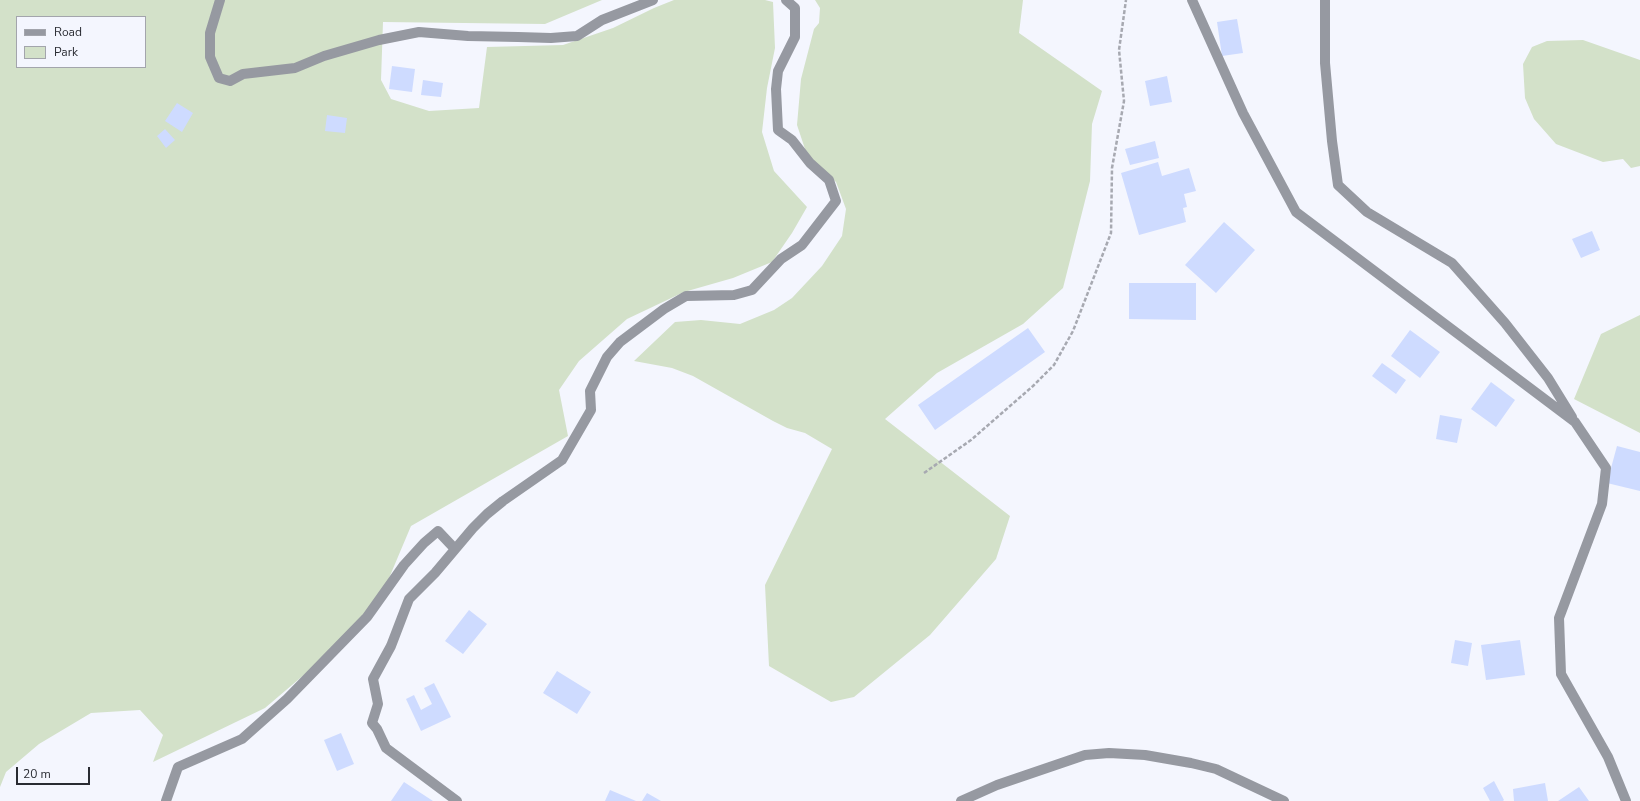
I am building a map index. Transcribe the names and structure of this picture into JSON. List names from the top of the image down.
{
  "legend": ["Road", "Park"],
  "scale_bar": "20 m"
}
